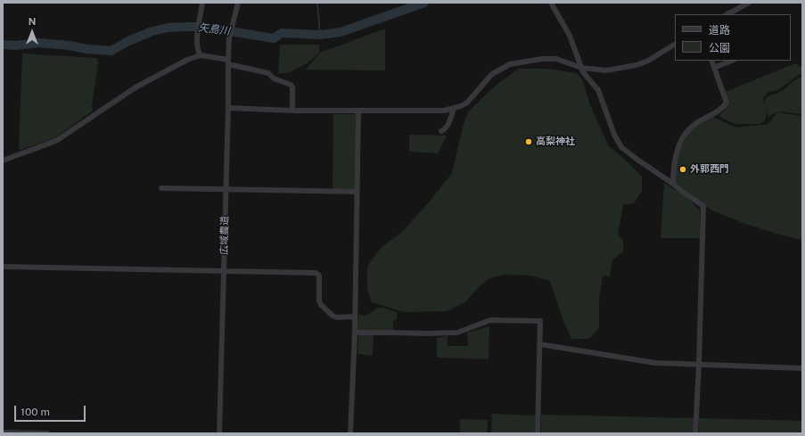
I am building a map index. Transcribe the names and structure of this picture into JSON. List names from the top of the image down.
{
  "streets": {
    "street": ["広域農道"]
  },
  "water": ["矢島川"],
  "places": ["高梨神社", "外郭西門"],
  "legend": ["道路", "公園"],
  "scale_bar": "100 m",
  "north": "top"
}
